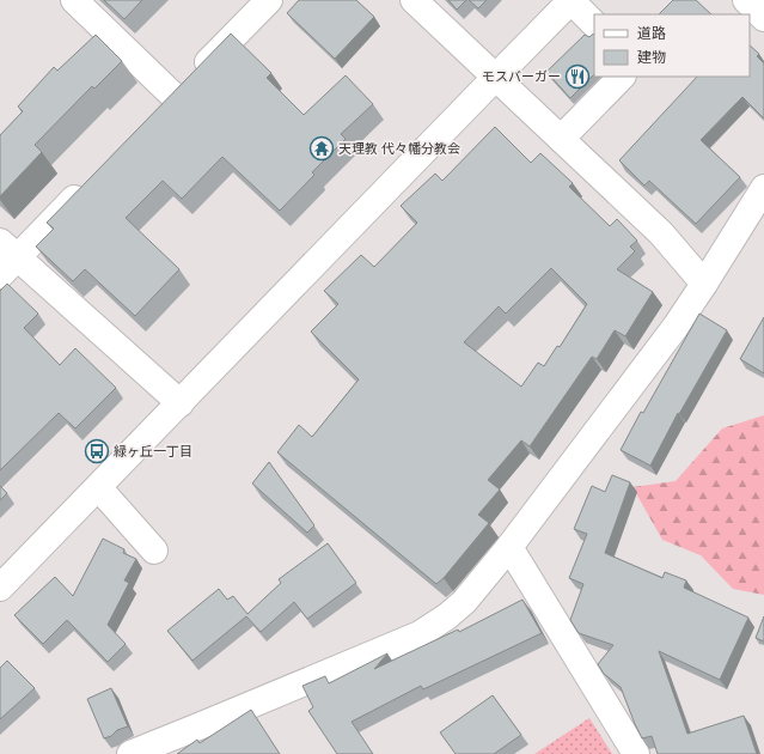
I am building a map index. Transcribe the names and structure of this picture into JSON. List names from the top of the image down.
{
  "places": {
    "restaurant": ["モスバーガー"],
    "temple": ["天理教 代々幡分教会"],
    "bus stop": ["緑ヶ丘一丁目"]
  },
  "legend": ["道路", "建物"]
}
